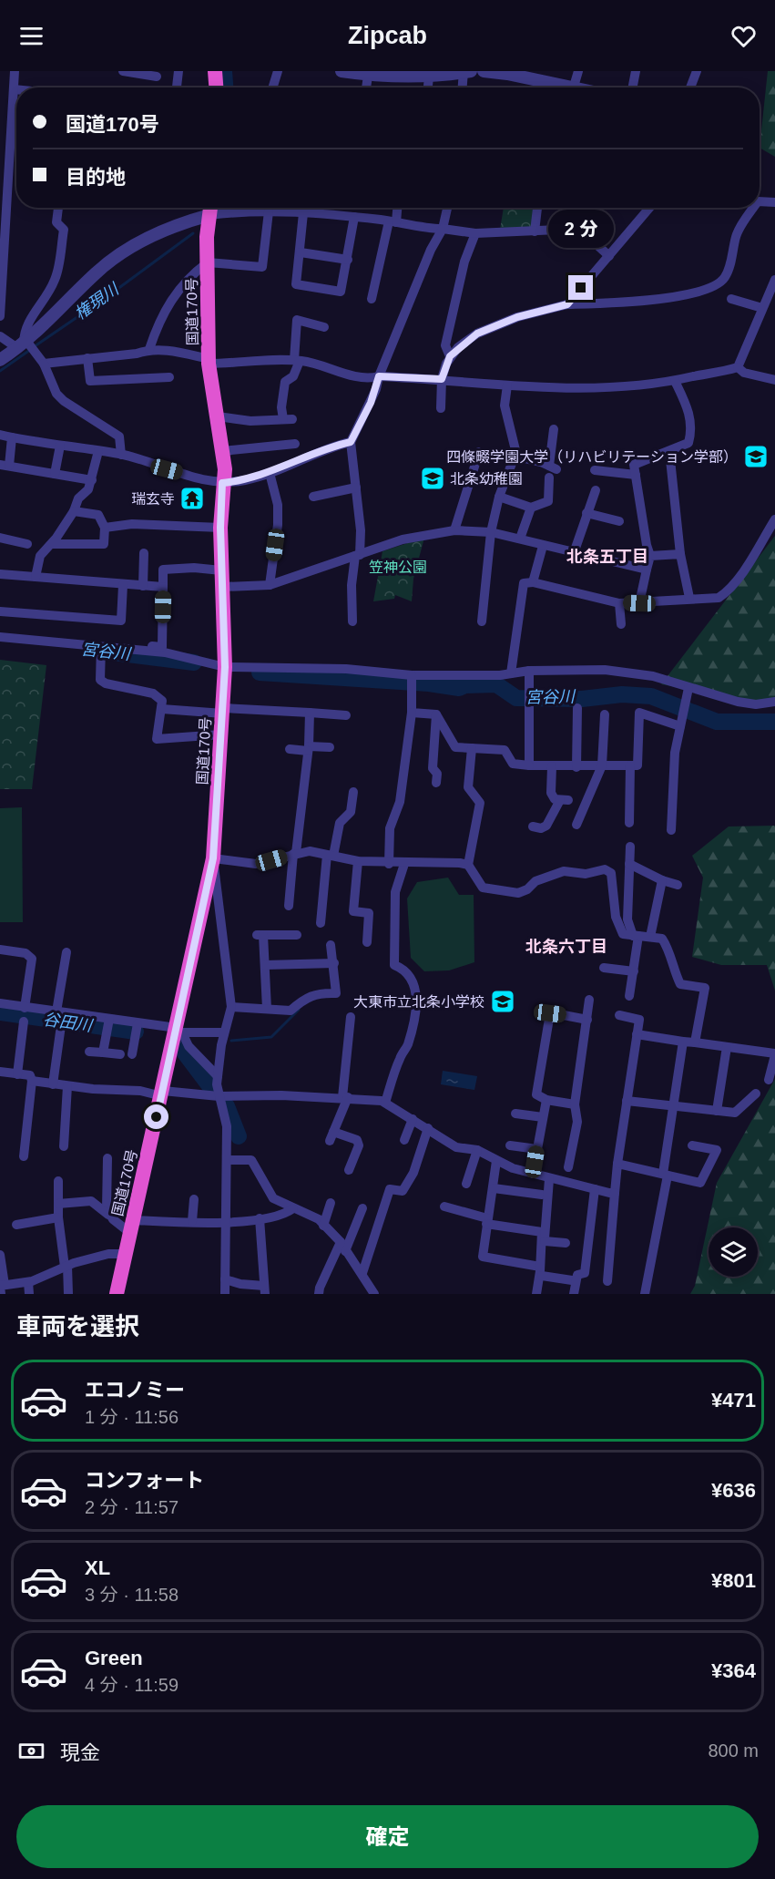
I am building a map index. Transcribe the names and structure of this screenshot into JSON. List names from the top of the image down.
{
  "streets": {
    "highway": ["国道170号"]
  },
  "districts": ["北条五丁目", "北条六丁目"],
  "water": ["権現川", "宮谷川", "谷田川"],
  "parks": ["笠神公園"],
  "places": {
    "school or university": ["四條畷学園大学（リハビリテーション学部）", "北条幼稚園", "大東市立北条小学校"],
    "temple": ["瑞玄寺"]
  },
  "page": {
    "header": "Zipcab",
    "banner": ["国道170号", "目的地"],
    "bubble": "2 分",
    "heading": "車両を選択",
    "list": [
      {
        "name": "エコノミー",
        "note": "1 分 · 11:56",
        "value": "¥471"
      },
      {
        "name": "コンフォート",
        "note": "2 分 · 11:57",
        "value": "¥636"
      },
      {
        "name": "XL",
        "note": "3 分 · 11:58",
        "value": "¥801"
      },
      {
        "name": "Green",
        "note": "4 分 · 11:59",
        "value": "¥364"
      }
    ],
    "pay": ["現金", "800 m"],
    "buttons": "確定"
  }
}
